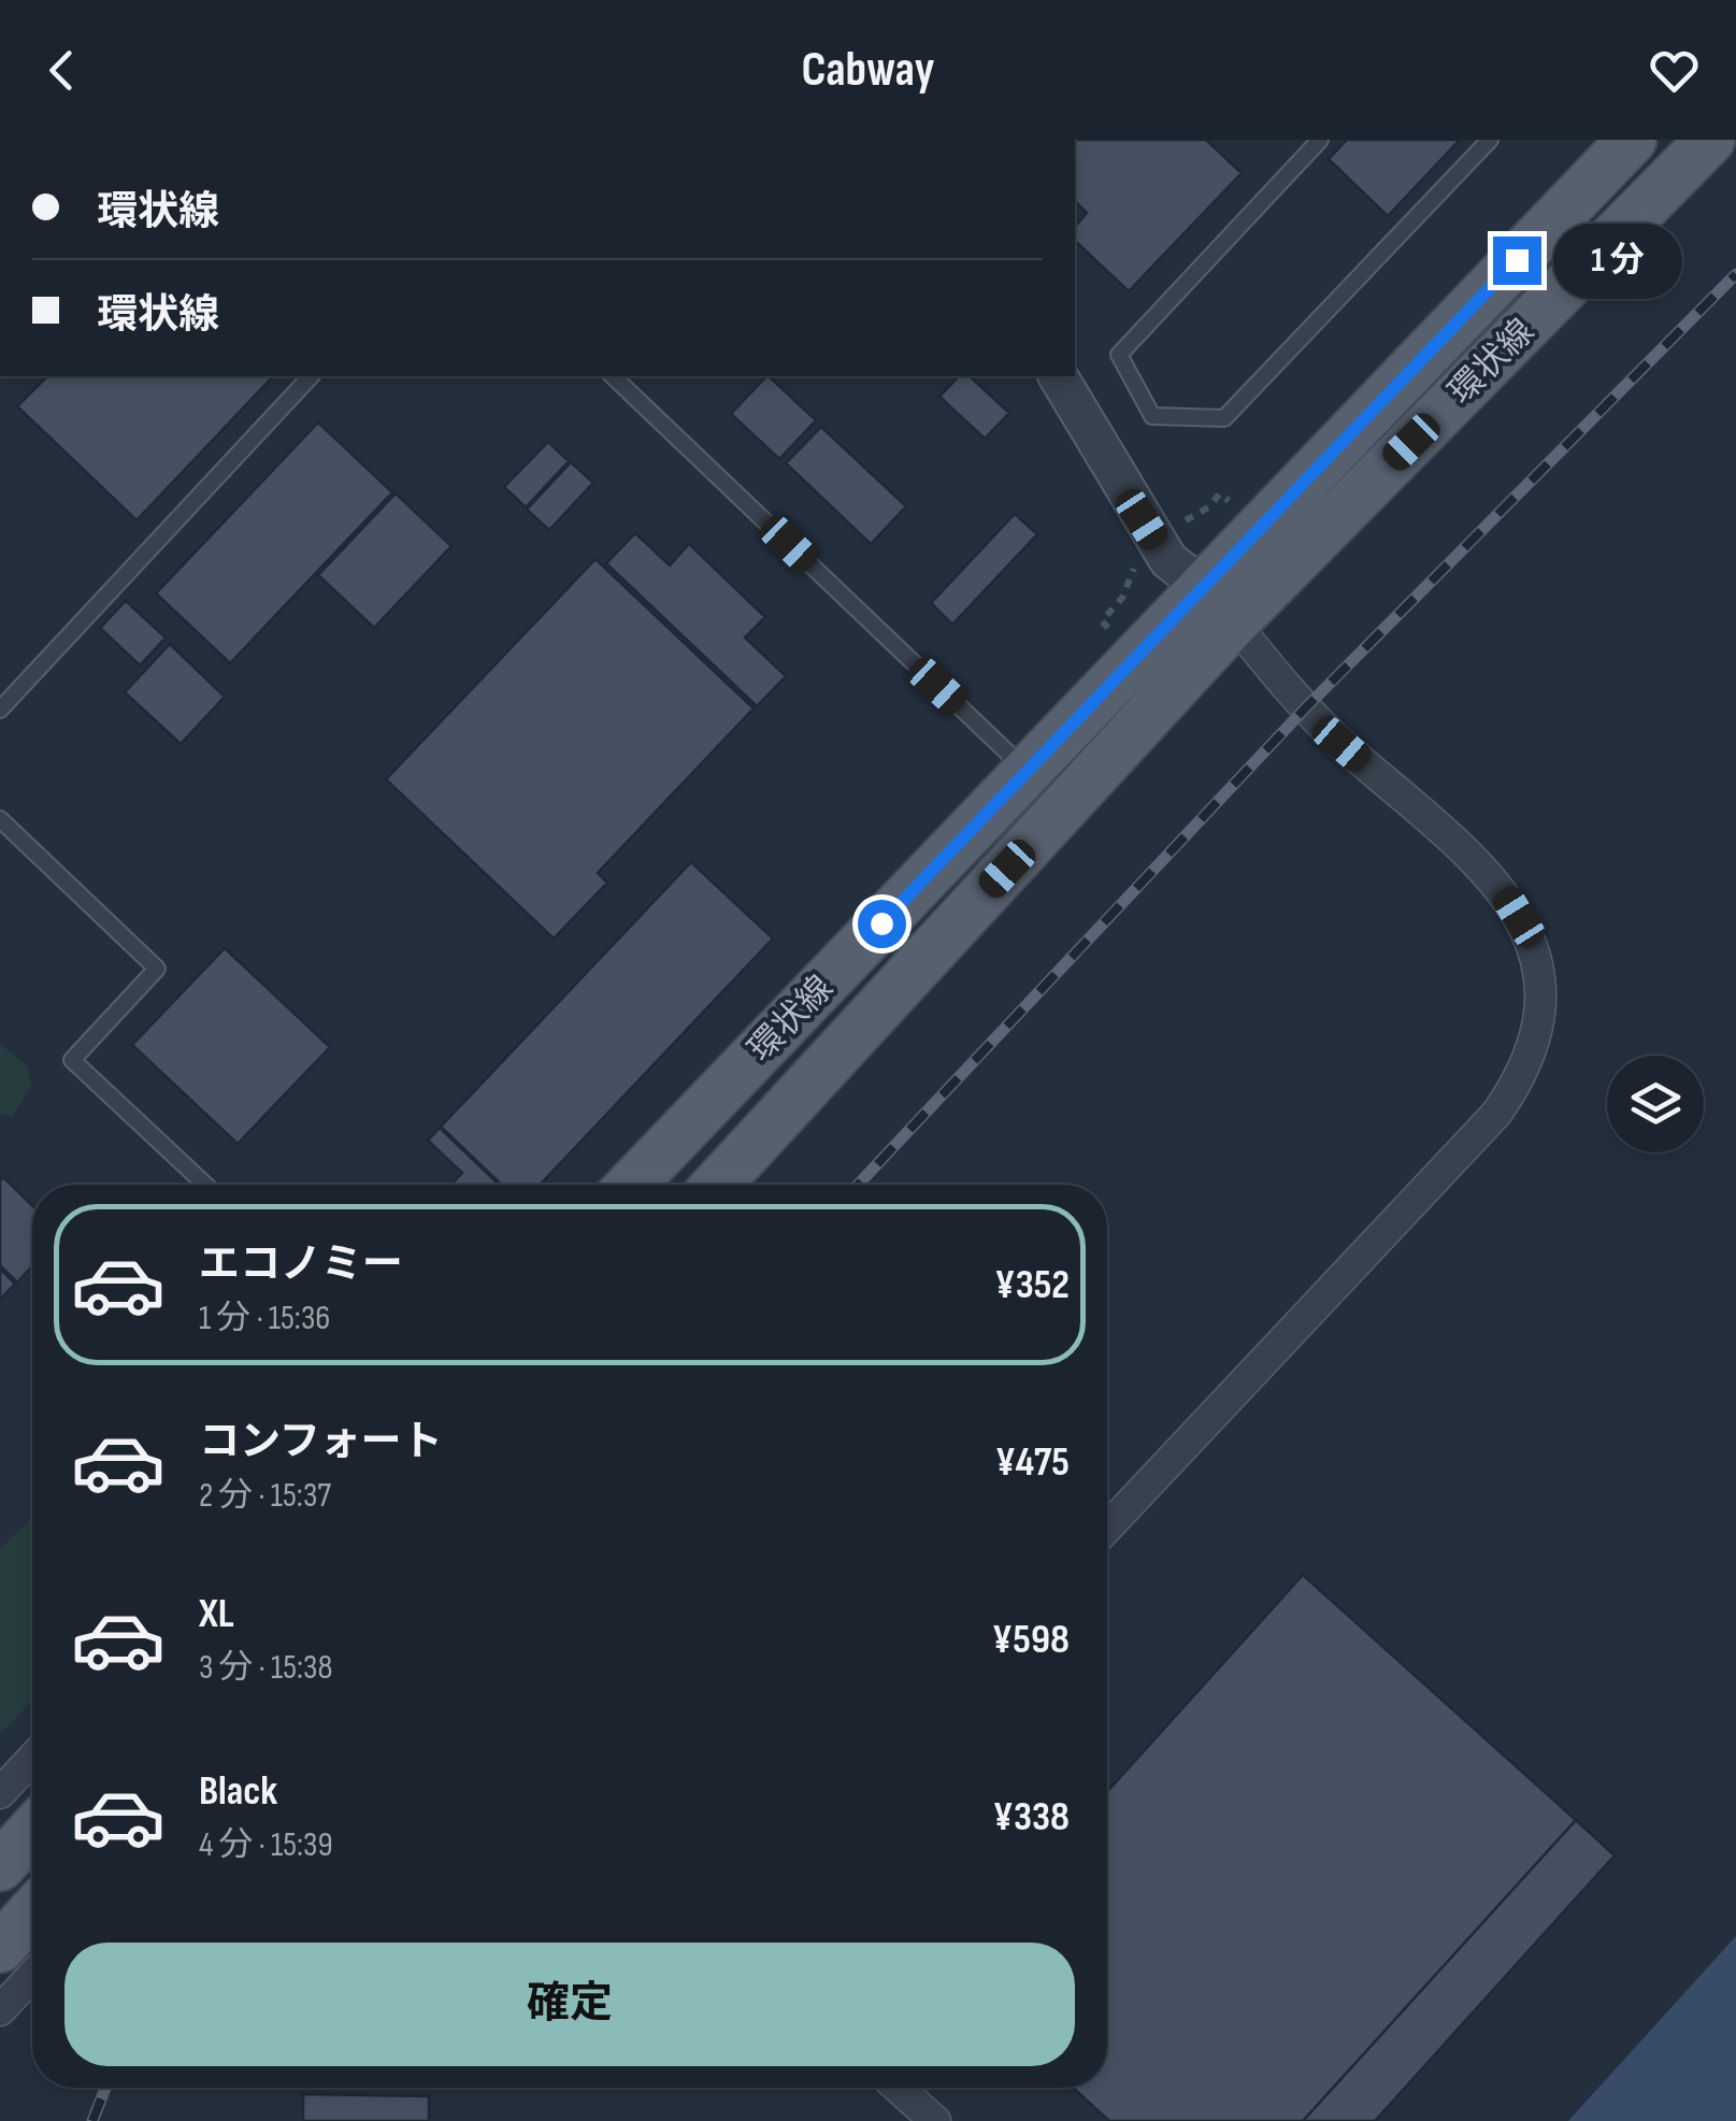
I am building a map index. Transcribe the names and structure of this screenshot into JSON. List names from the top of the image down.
{
  "streets": {
    "main road": ["環状線"]
  },
  "page": {
    "header": "Cabway",
    "banner": ["環状線", "環状線"],
    "bubble": "1 分",
    "list": [
      {
        "name": "エコノミー",
        "note": "1 分 · 15:36",
        "value": "¥352"
      },
      {
        "name": "コンフォート",
        "note": "2 分 · 15:37",
        "value": "¥475"
      },
      {
        "name": "XL",
        "note": "3 分 · 15:38",
        "value": "¥598"
      },
      {
        "name": "Black",
        "note": "4 分 · 15:39",
        "value": "¥338"
      }
    ],
    "buttons": "確定"
  }
}
